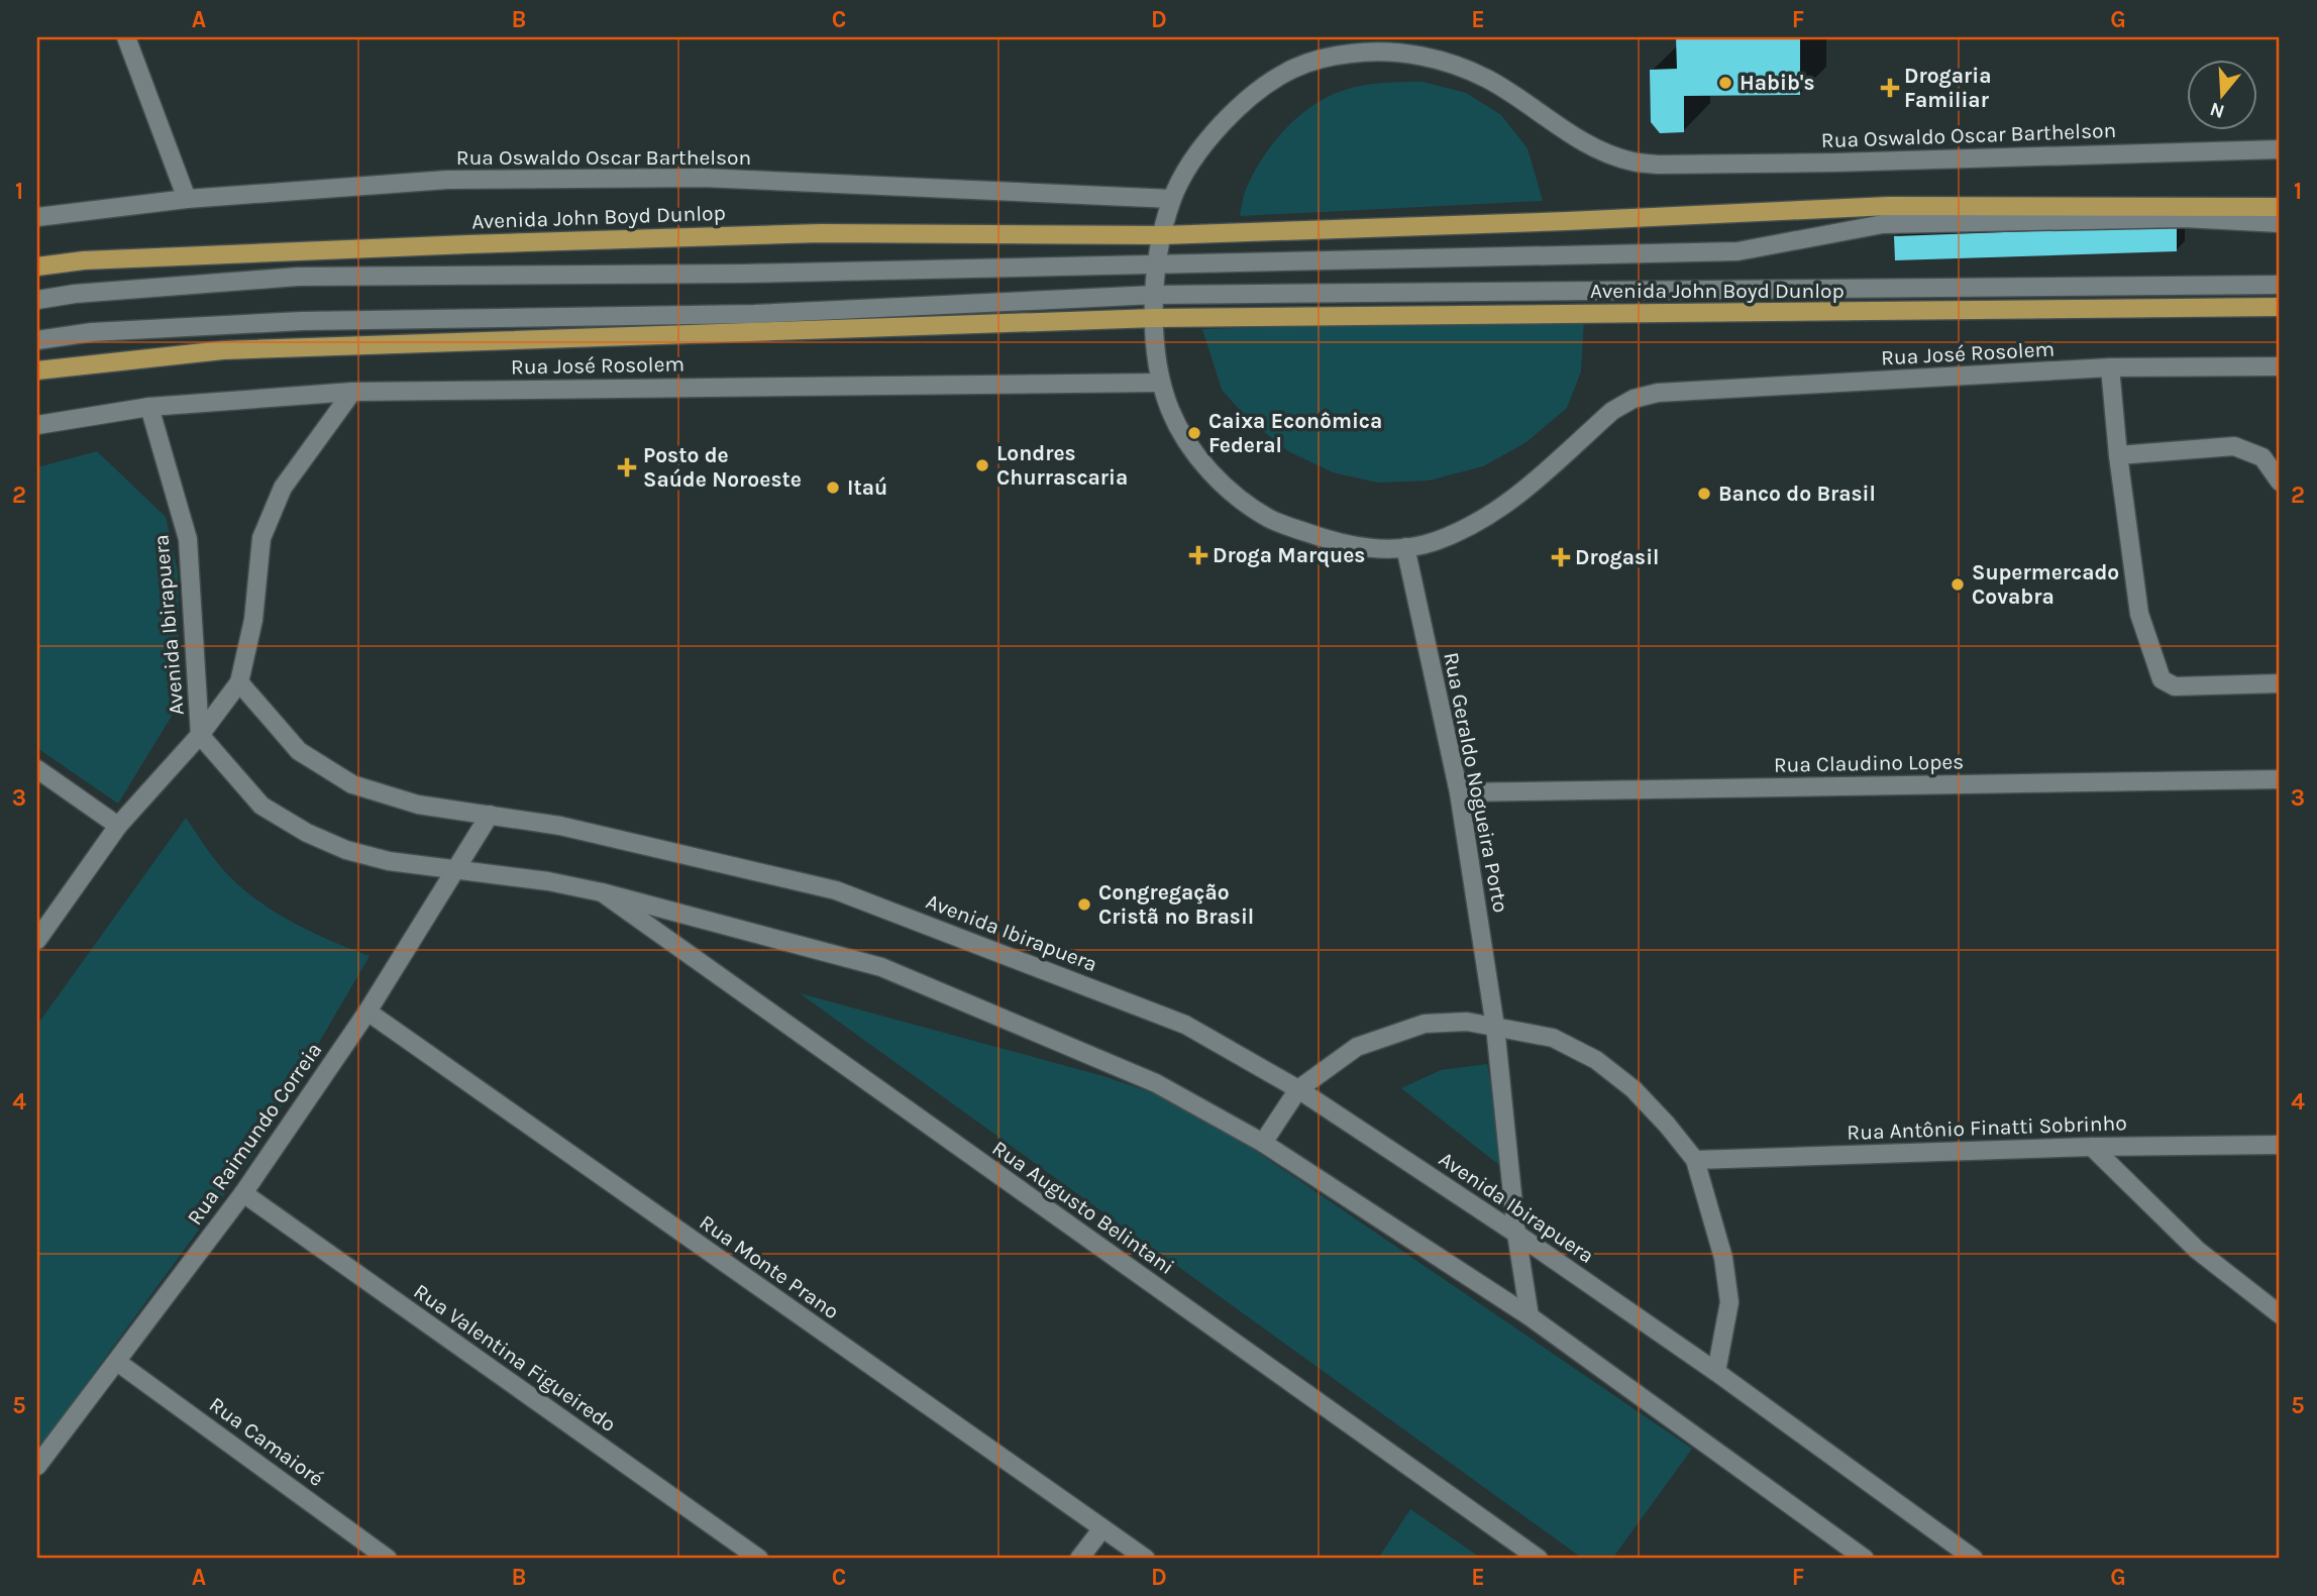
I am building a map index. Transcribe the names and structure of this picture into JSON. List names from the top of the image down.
{
  "streets": {
    "main road": ["Avenida John Boyd Dunlop"],
    "street": [
      "Rua Oswaldo Oscar Barthelson",
      "Rua José Rosolem",
      "Avenida Ibirapuera",
      "Rua Claudino Lopes",
      "Rua Geraldo Nogueira Porto",
      "Rua Antônio Finatti Sobrinho",
      "Rua Raimundo Correia",
      "Rua Augusto Belintani",
      "Rua Monte Prano",
      "Rua Valentina Figueiredo",
      "Rua Camaioré"
    ]
  },
  "crossings": [
    ["Rua José Rosolem", "Avenida Ibirapuera"],
    ["Rua José Rosolem", "Rua Geraldo Nogueira Porto"],
    ["Avenida Ibirapuera", "Rua Geraldo Nogueira Porto"],
    ["Avenida Ibirapuera", "Rua Raimundo Correia"],
    ["Avenida Ibirapuera", "Rua Augusto Belintani"],
    ["Rua Claudino Lopes", "Rua Geraldo Nogueira Porto"],
    ["Rua Raimundo Correia", "Rua Monte Prano"],
    ["Rua Raimundo Correia", "Rua Valentina Figueiredo"],
    ["Rua Raimundo Correia", "Rua Camaioré"]
  ],
  "places": {
    "other": [
      "Habib's",
      "Caixa Econômica Federal",
      "Londres Churrascaria",
      "Itaú",
      "Banco do Brasil",
      "Supermercado Covabra",
      "Congregação Cristã no Brasil"
    ],
    "health": [
      "Drogaria Familiar",
      "Posto de Saúde Noroeste",
      "Droga Marques",
      "Drogasil"
    ]
  },
  "north": "bottom",
  "grid": {
    "columns": [
      "A",
      "B",
      "C",
      "D",
      "E",
      "F",
      "G"
    ],
    "rows": [
      "1",
      "2",
      "3",
      "4",
      "5"
    ]
  }
}
